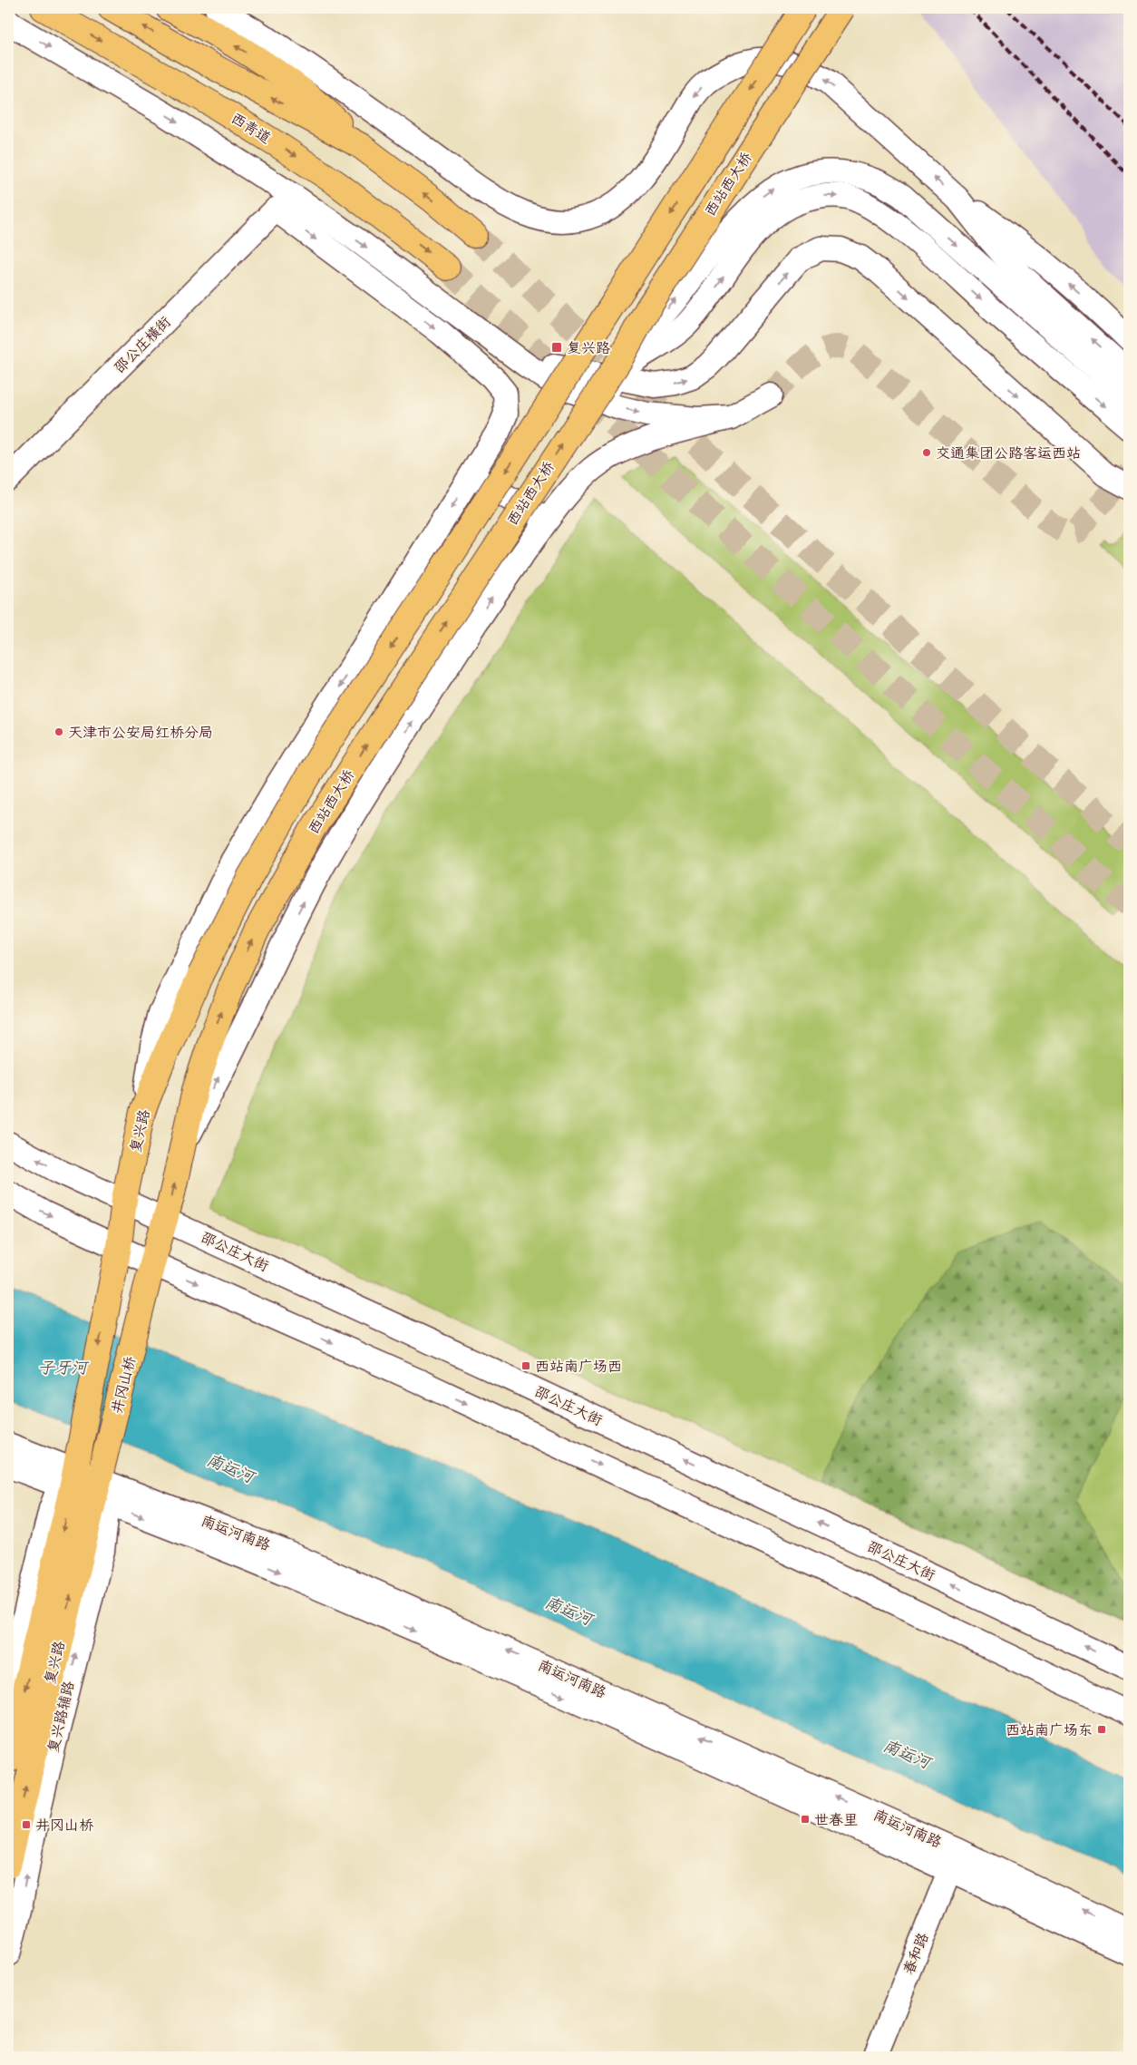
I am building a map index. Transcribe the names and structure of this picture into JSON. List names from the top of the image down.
{
  "streets": {
    "main road": [
      "西青道",
      "西站西大桥",
      "复兴路",
      "井冈山桥"
    ],
    "street": [
      "邵公庄横街",
      "邵公庄大街",
      "南运河南路",
      "复兴路辅路",
      "春和路"
    ]
  },
  "crossings": [
    ["复兴路", "邵公庄大街"],
    ["复兴路", "井冈山桥"],
    ["复兴路", "南运河南路"],
    ["复兴路", "复兴路辅路"],
    ["井冈山桥", "南运河南路"],
    ["井冈山桥", "复兴路辅路"],
    ["南运河南路", "复兴路辅路"],
    ["南运河南路", "春和路"]
  ],
  "one_way": ["西站西大桥"],
  "water": ["子牙河", "南运河"],
  "places": {
    "transit": [
      "复兴路",
      "西站南广场西",
      "西站南广场东",
      "世春里",
      "井冈山桥"
    ],
    "other": ["交通集团公路客运西站", "天津市公安局红桥分局"]
  }
}
